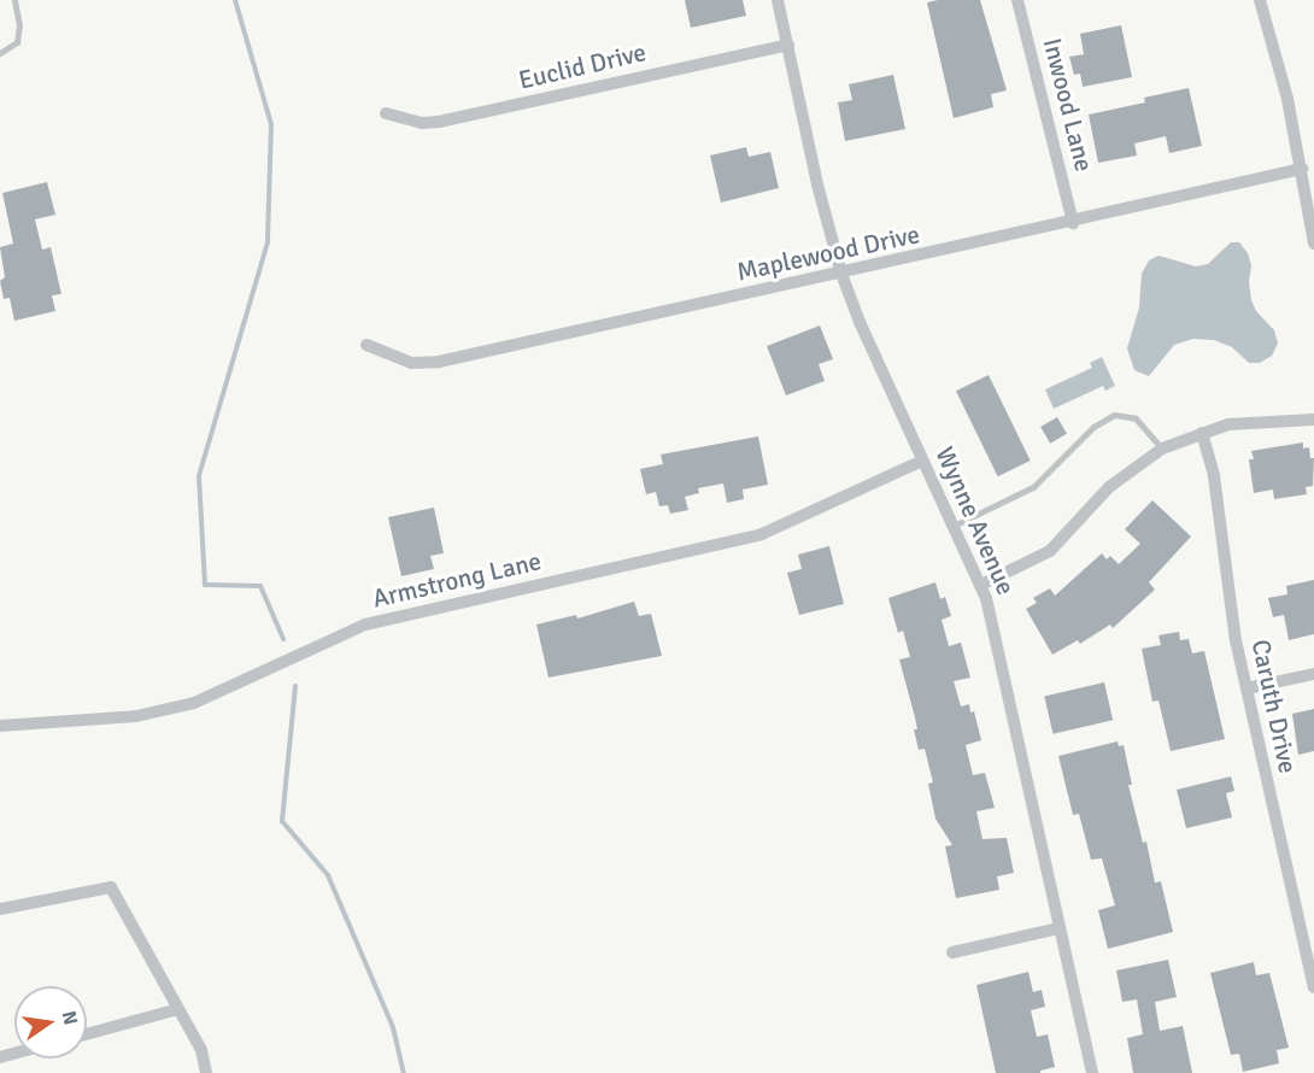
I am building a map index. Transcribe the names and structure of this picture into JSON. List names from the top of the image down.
{
  "streets": {
    "street": [
      "Euclid Drive",
      "Inwood Lane",
      "Maplewood Drive",
      "Wynne Avenue",
      "Armstrong Lane",
      "Caruth Drive"
    ]
  },
  "crossings": [
    ["Euclid Drive", "Wynne Avenue"],
    ["Inwood Lane", "Maplewood Drive"],
    ["Maplewood Drive", "Wynne Avenue"],
    ["Wynne Avenue", "Armstrong Lane"]
  ],
  "north": "right"
}
